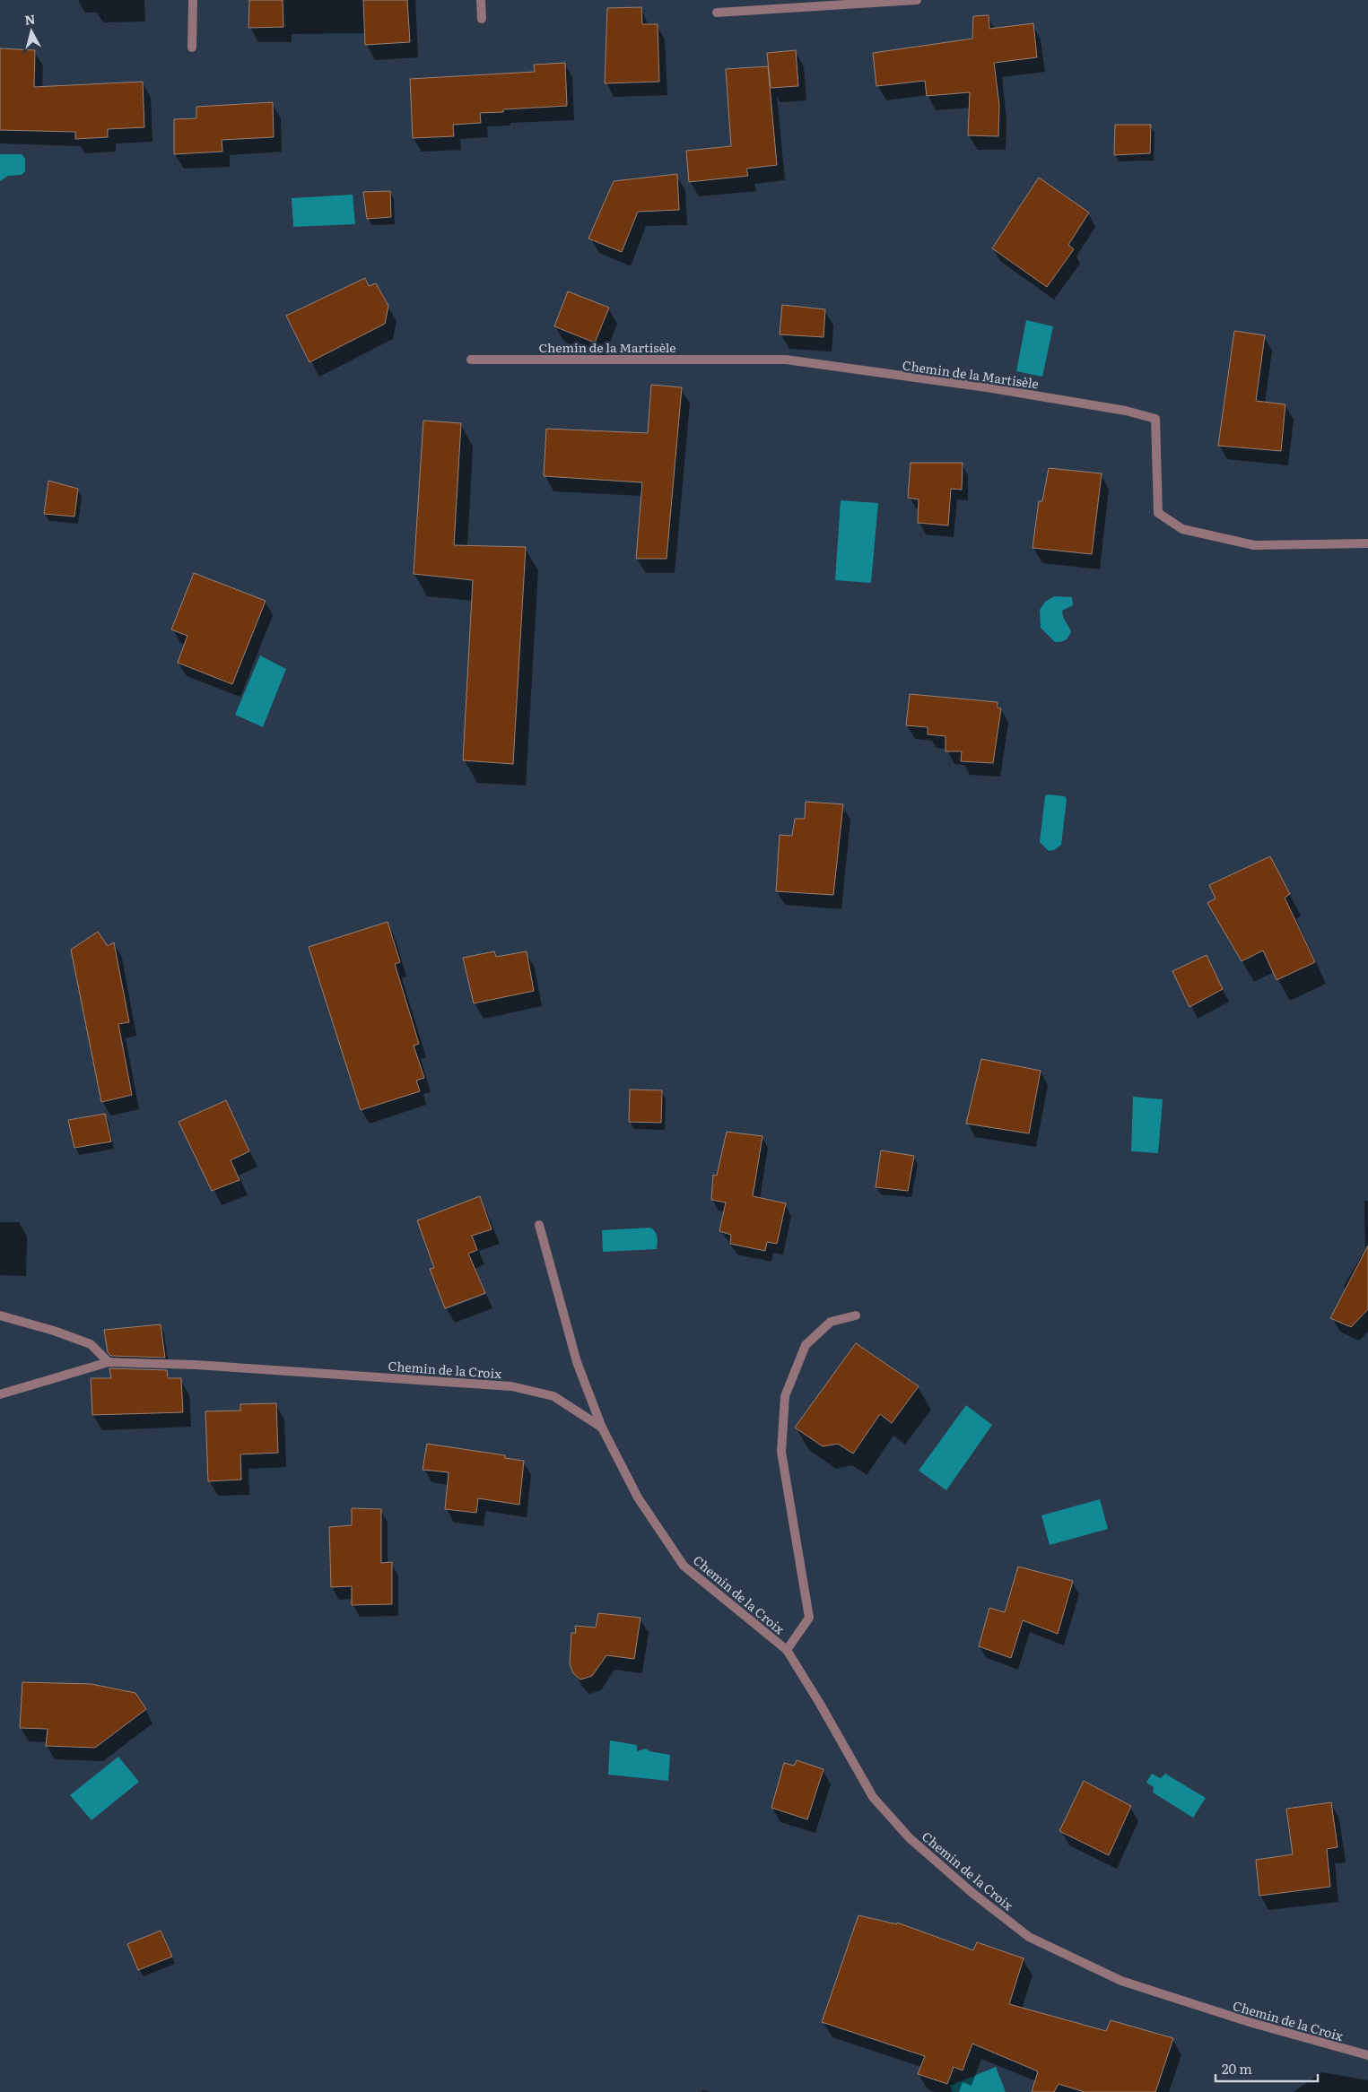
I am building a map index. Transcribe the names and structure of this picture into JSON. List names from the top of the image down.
{
  "streets": {
    "street": ["Chemin de la Martisèle", "Chemin de la Croix"]
  },
  "scale_bar": "20 m",
  "north": "top"
}
